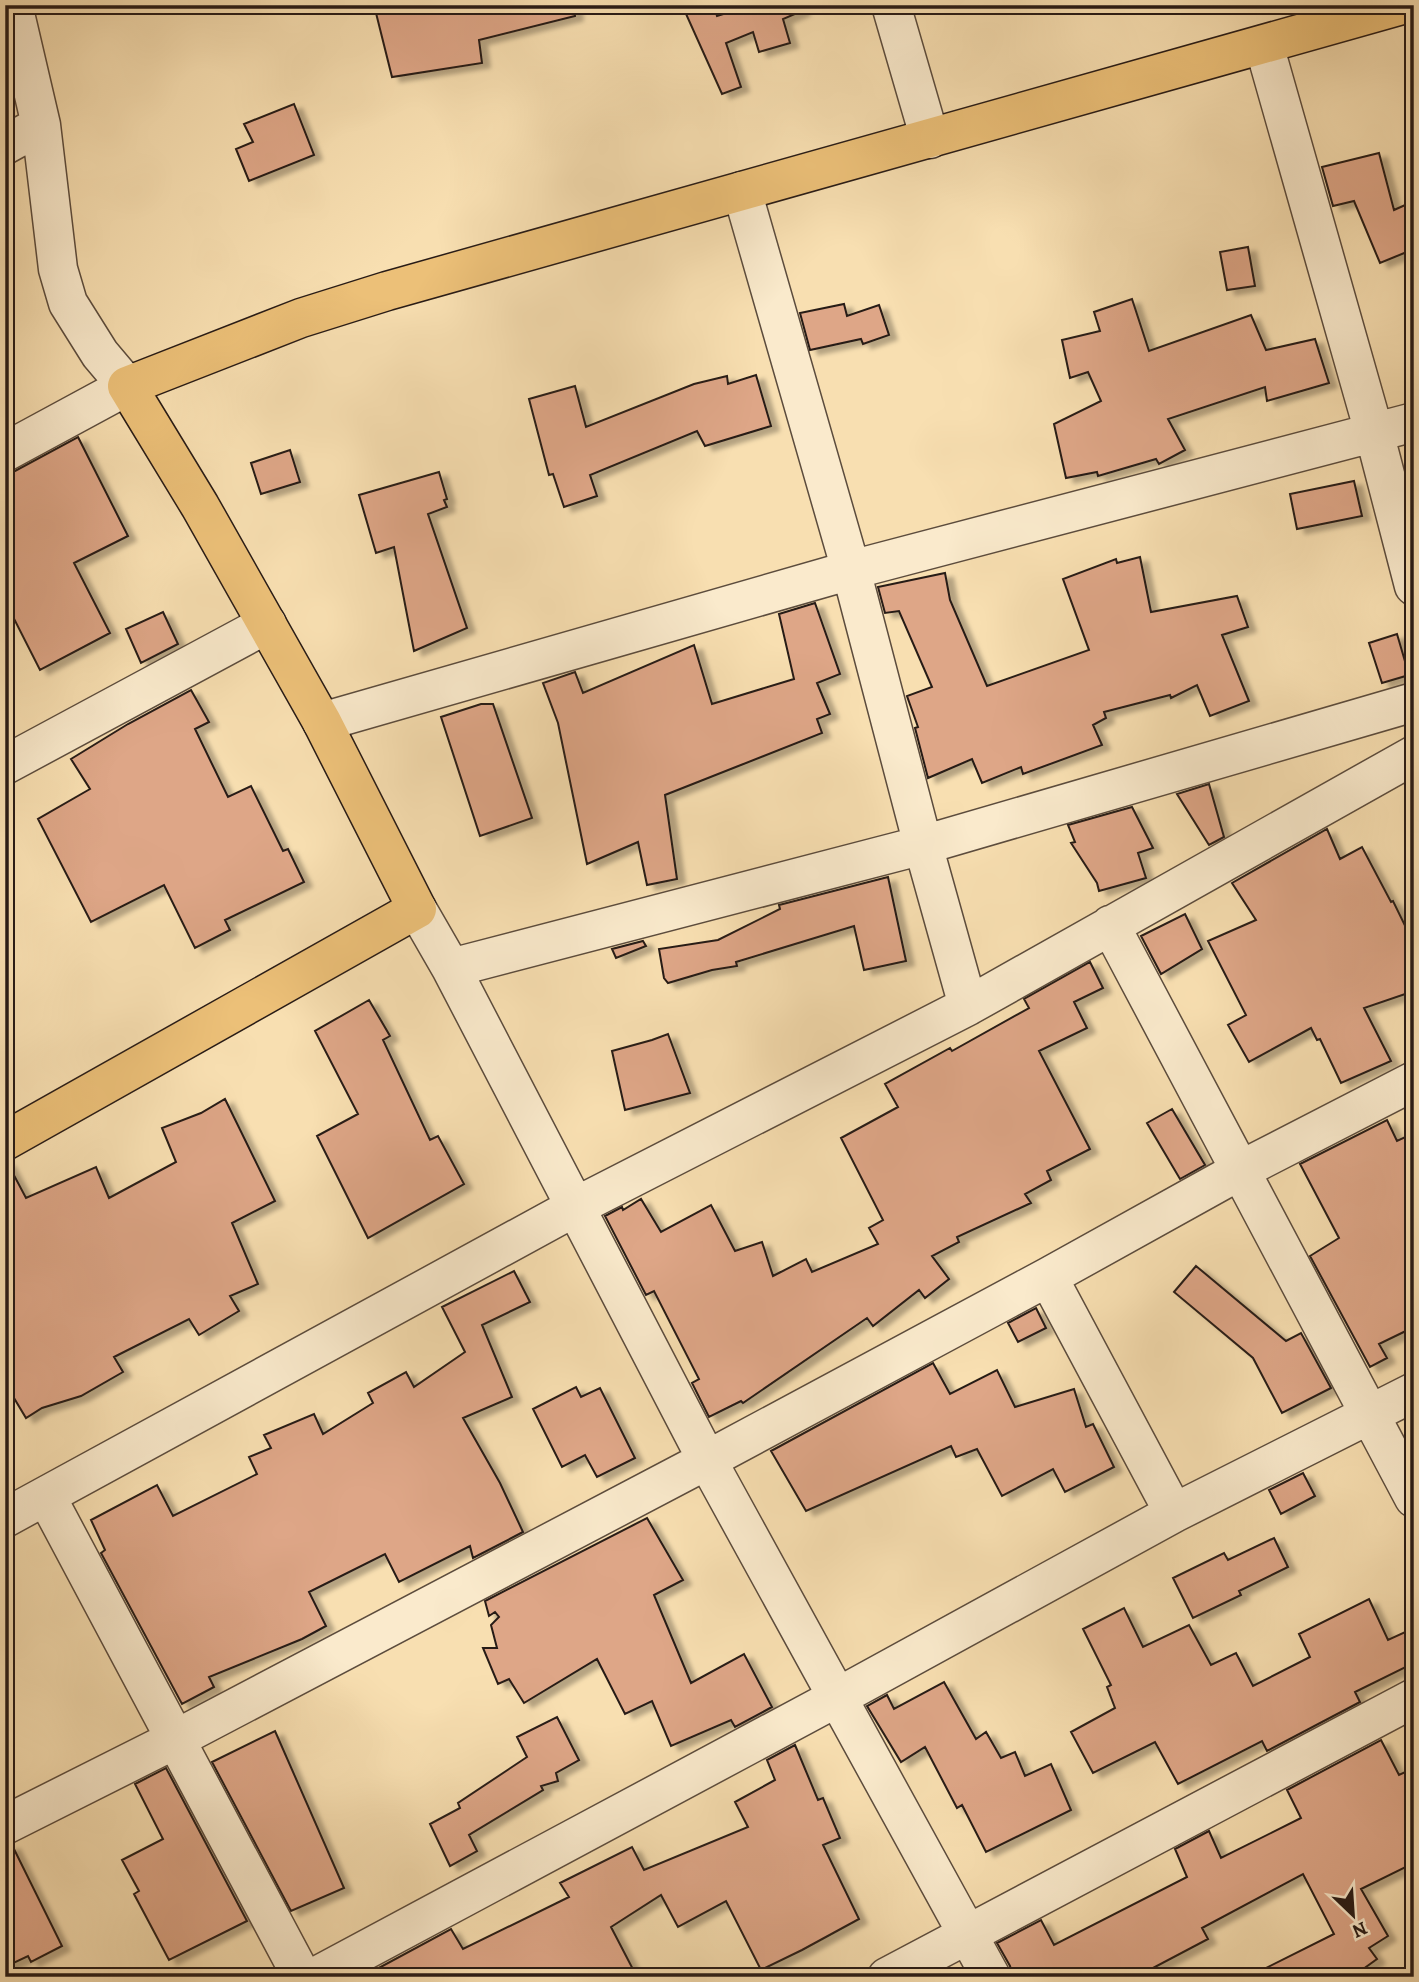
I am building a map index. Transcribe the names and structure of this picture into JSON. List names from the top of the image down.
{
  "north": "bottom right"
}
